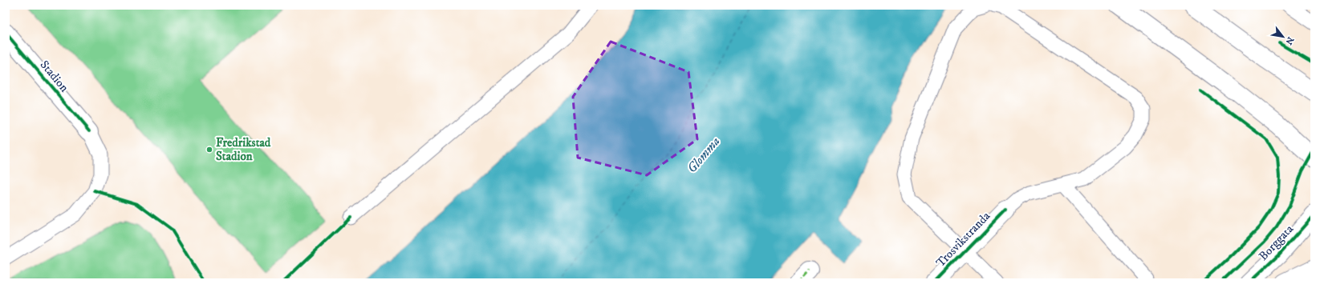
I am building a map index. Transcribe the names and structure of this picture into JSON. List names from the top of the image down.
{
  "streets": {
    "main road": ["Stadion", "Trosvikstranda", "Borggata"]
  },
  "water": ["Glomma"],
  "places": ["Fredrikstad Stadion"],
  "north": "bottom right"
}
